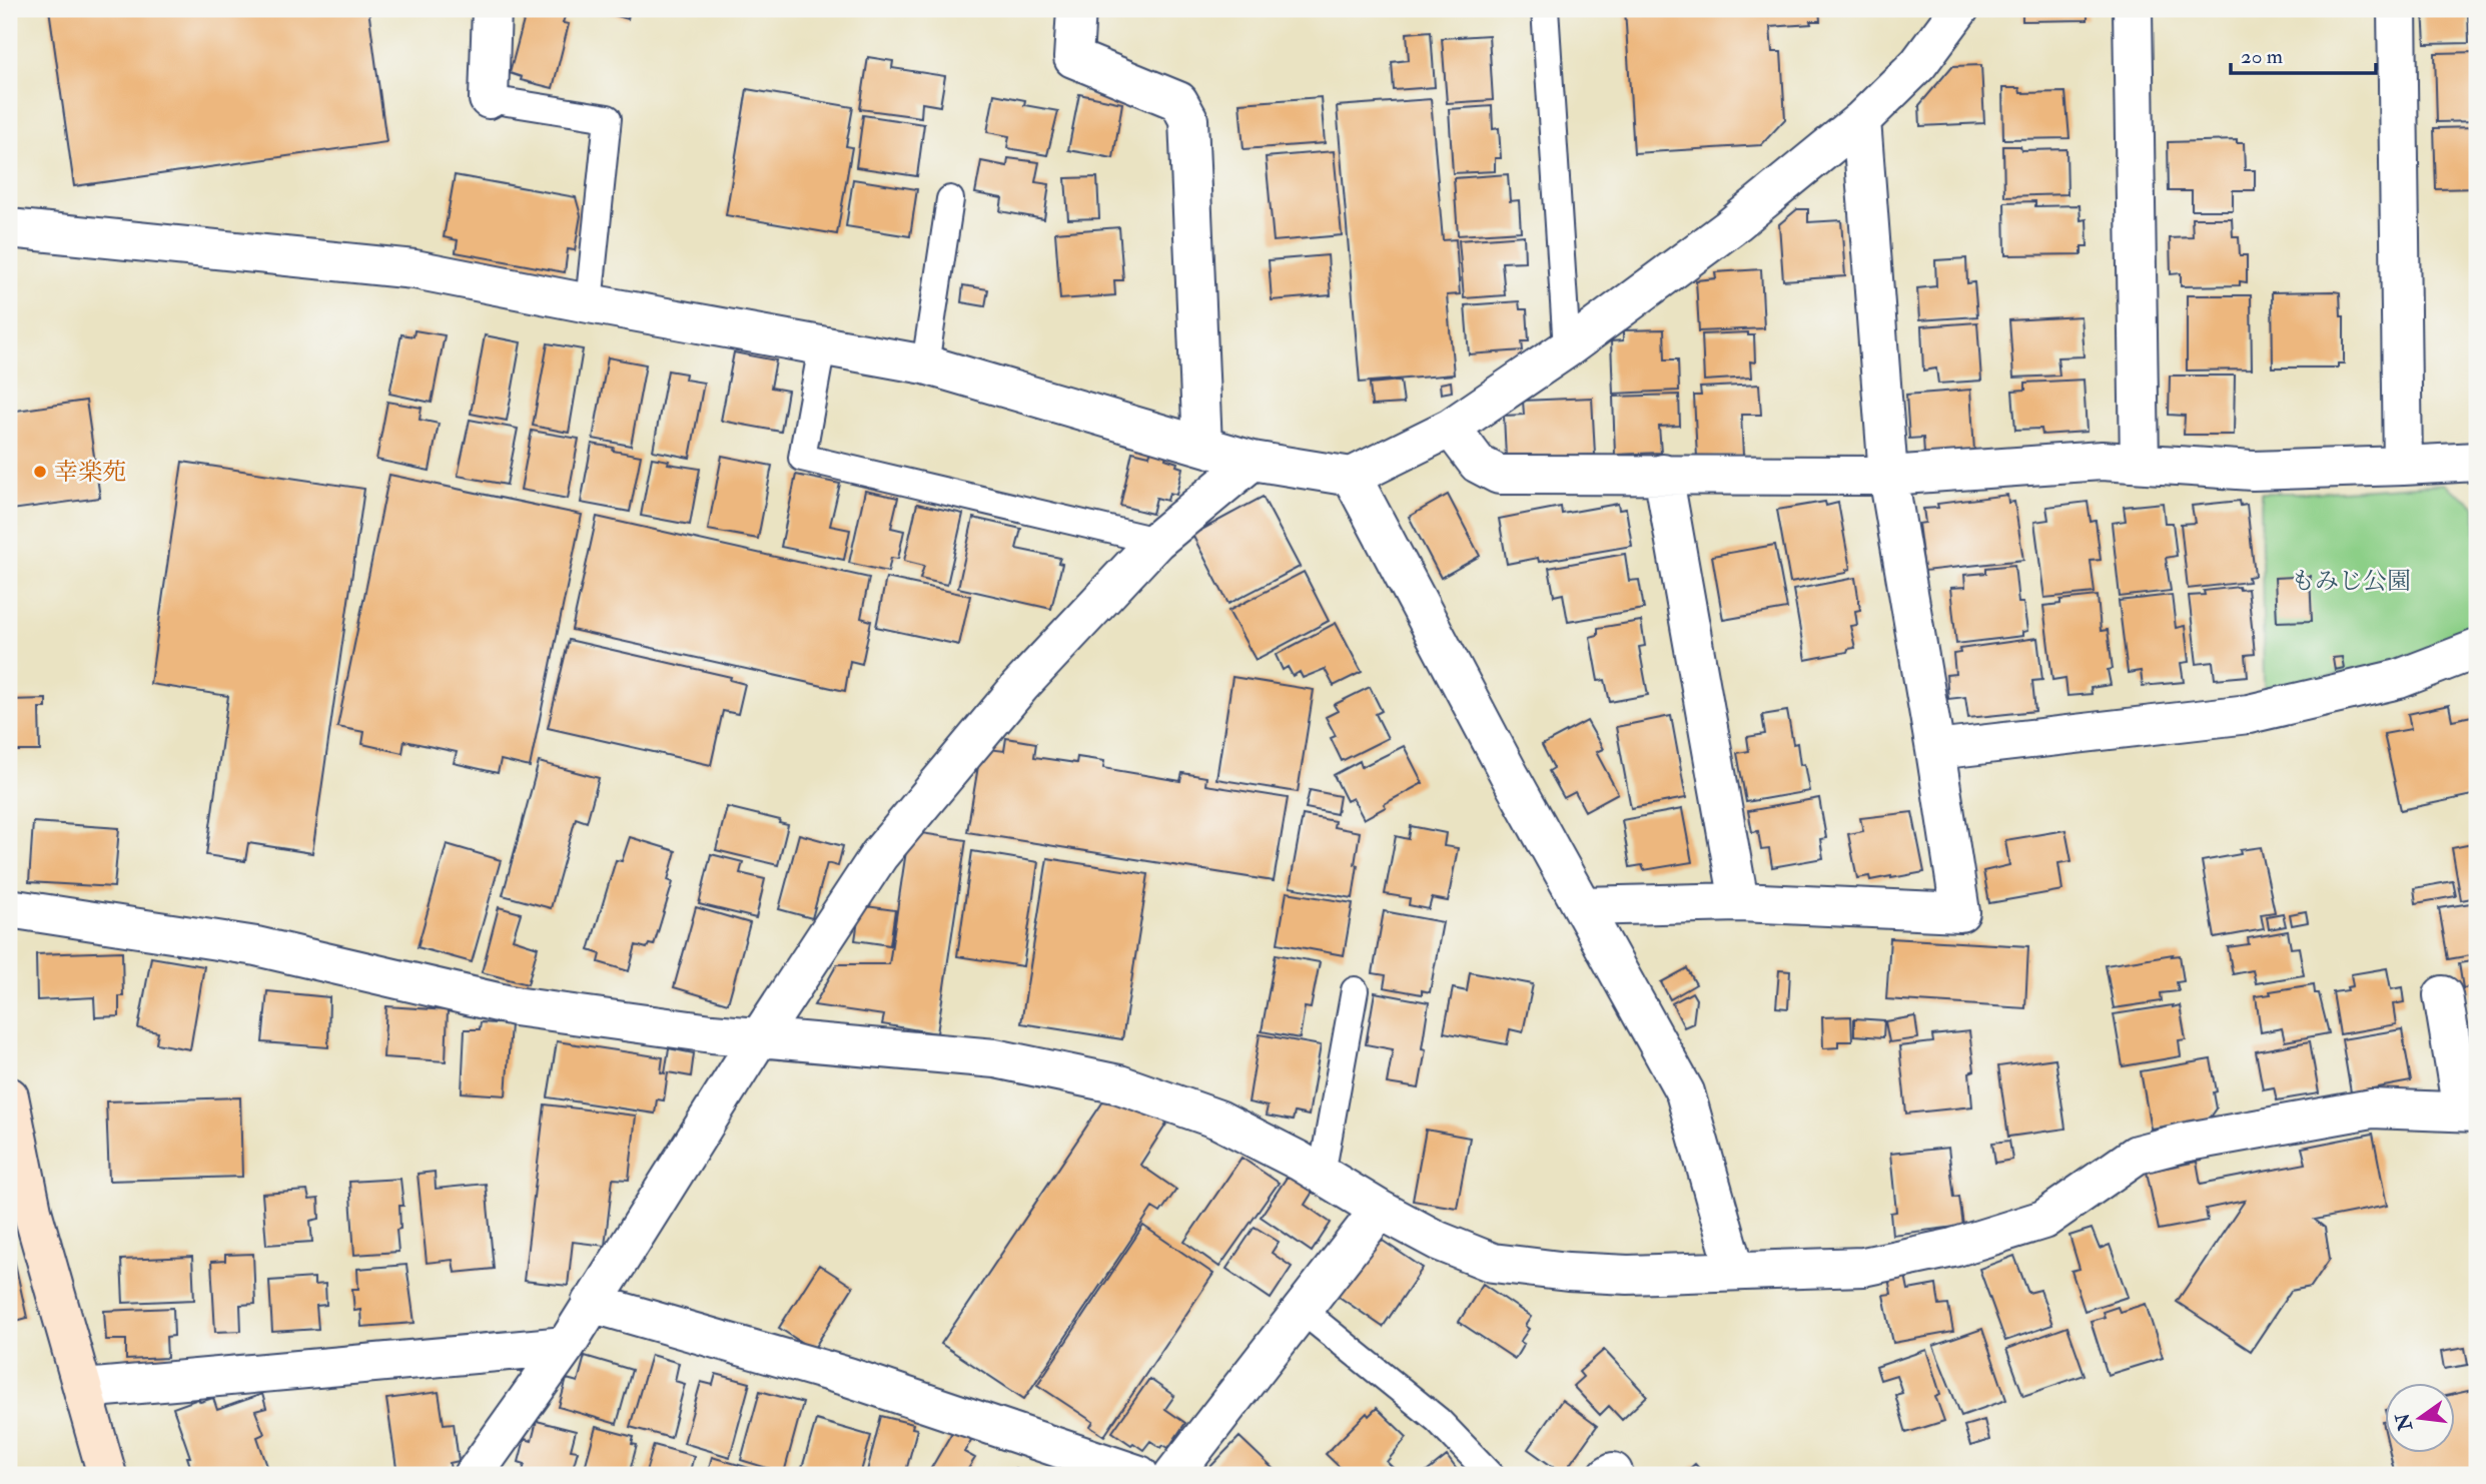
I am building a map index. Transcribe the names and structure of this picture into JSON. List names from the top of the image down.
{
  "parks": ["もみじ公園"],
  "places": ["幸楽苑"],
  "scale_bar": "20 m",
  "north": "left"
}
